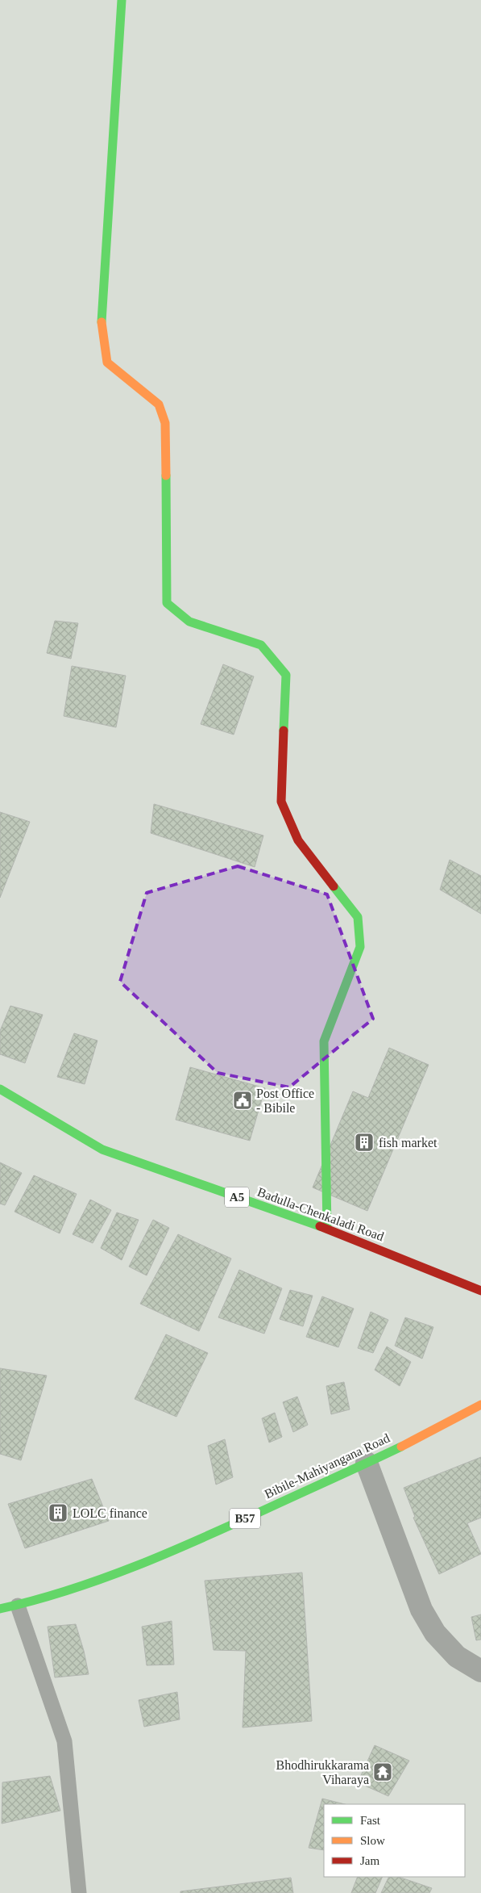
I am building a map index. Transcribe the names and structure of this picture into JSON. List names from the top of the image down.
{
  "streets": {
    "main road": [
      "A5",
      "Badulla-Chenkaladi Road",
      "Bibile-Mahiyangana Road",
      "B57"
    ]
  },
  "places": {
    "public building": ["Post Office - Bibile"],
    "building": ["fish market", "LOLC finance"],
    "temple": ["Bhodhirukkarama Viharaya"]
  },
  "legend": ["Fast", "Slow", "Jam"]
}
